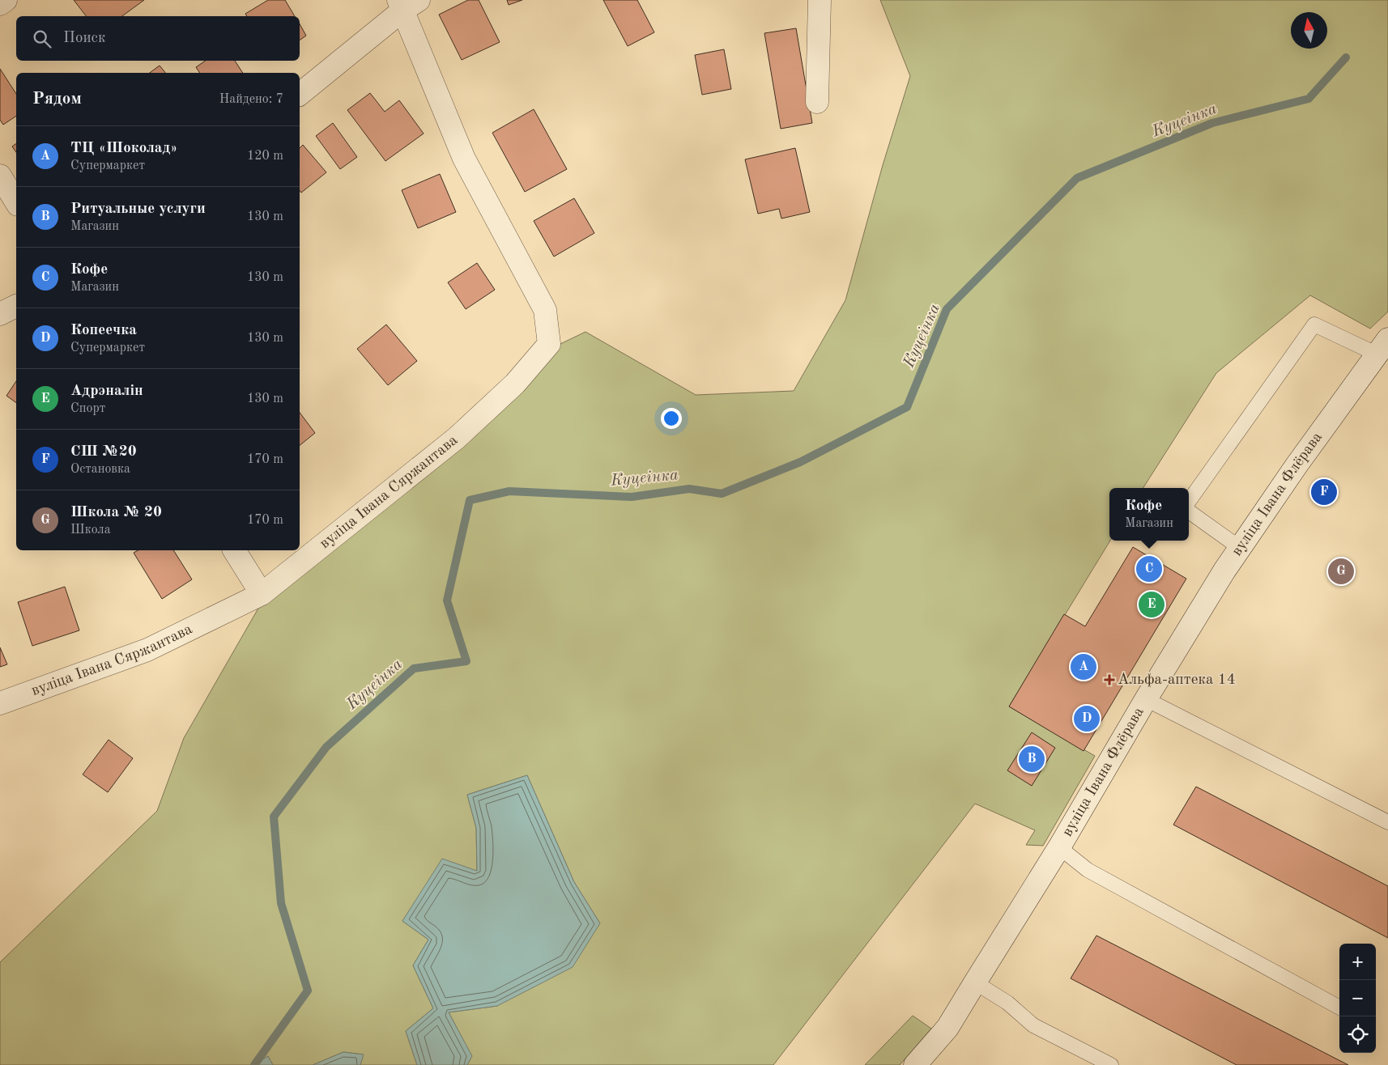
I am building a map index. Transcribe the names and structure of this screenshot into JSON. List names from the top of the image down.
{
  "streets": {
    "street": ["вуліца Івана Сяржантава", "вуліца Івана Флёрава"]
  },
  "water": ["Куцеінка"],
  "places": {
    "health": ["Альфа-аптека 14"]
  },
  "north": "top",
  "page": {
    "search": "Поиск",
    "heading": ["Рядом", "Найдено: 7"],
    "list": [
      {
        "mark": "A",
        "name": "ТЦ «Шоколад»",
        "note": "Супермаркет",
        "value": "120 m"
      },
      {
        "mark": "B",
        "name": "Ритуальные услуги",
        "note": "Магазин",
        "value": "130 m"
      },
      {
        "mark": "C",
        "name": "Кофе",
        "note": "Магазин",
        "value": "130 m"
      },
      {
        "mark": "D",
        "name": "Копеечка",
        "note": "Супермаркет",
        "value": "130 m"
      },
      {
        "mark": "E",
        "name": "Адрэналін",
        "note": "Спорт",
        "value": "130 m"
      },
      {
        "mark": "F",
        "name": "СШ №20",
        "note": "Остановка",
        "value": "170 m"
      },
      {
        "mark": "G",
        "name": "Школа № 20",
        "note": "Школа",
        "value": "170 m"
      }
    ],
    "pins": [
      "F",
      "C",
      "G",
      "E",
      "A",
      "D",
      "B"
    ],
    "popup": ["Кофе", "Магазин"],
    "map_buttons": ["+", "−"]
  }
}
